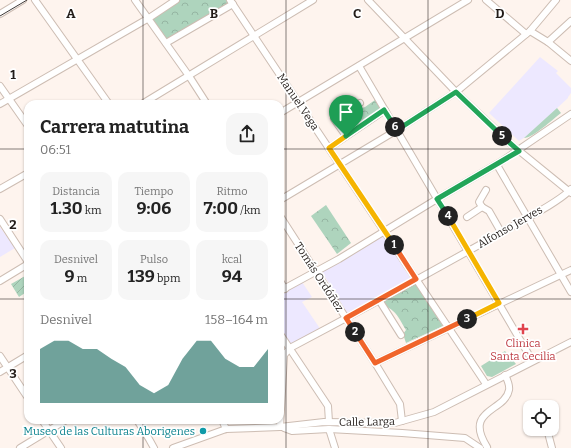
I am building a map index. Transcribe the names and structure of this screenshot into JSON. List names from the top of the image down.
{
  "streets": {
    "street": [
      "Manuel Vega",
      "Alfonso Jerves",
      "Tomás Ordóñez",
      "Calle Larga"
    ]
  },
  "crossings": [
    ["Manuel Vega", "Alfonso Jerves"],
    ["Manuel Vega", "Calle Larga"],
    ["Alfonso Jerves", "Tomás Ordóñez"],
    ["Tomás Ordóñez", "Calle Larga"]
  ],
  "places": {
    "health": ["Clinica Santa Cecilia"],
    "other": ["Museo de las Culturas Aborigenes"]
  },
  "page": {
    "heading": ["Carrera matutina", "06:51"],
    "pins": [
      "6",
      "5",
      "4",
      "1",
      "3",
      "2"
    ],
    "stats": [
      ["Distancia", "1.30 km"],
      ["Tiempo", "9:06"],
      ["Ritmo", "7:00 /km"],
      ["Desnivel", "9 m"],
      ["Pulso", "139 bpm"],
      ["kcal", "94"]
    ],
    "chart": ["Desnivel", "158–164 m"]
  },
  "grid": {
    "columns": [
      "A",
      "B",
      "C",
      "D"
    ],
    "rows": ["1", "2", "3"]
  }
}
